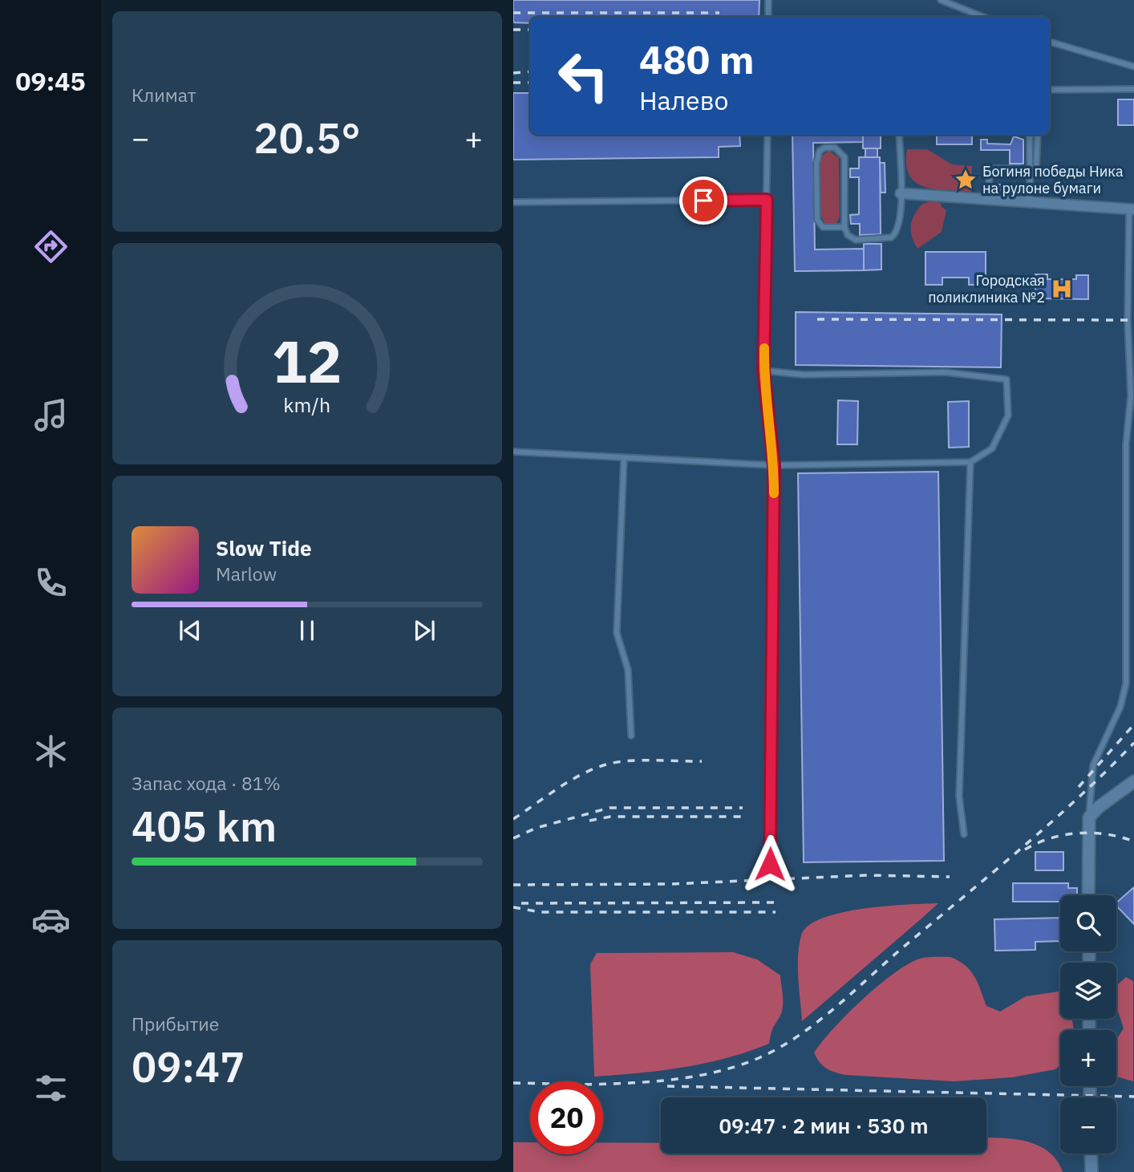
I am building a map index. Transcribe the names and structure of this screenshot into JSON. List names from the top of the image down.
{
  "places": {
    "place": ["Богиня победы Ника на рулоне бумаги"],
    "hospital": ["Городская поликлиника №2"]
  },
  "page": {
    "tabs": "09:45",
    "tile": [
      "Климат",
      ["Запас хода · 81%", "405 km"],
      ["Прибытие", "09:47"]
    ],
    "turn": ["480 m", "Налево"],
    "heat": ["−", "20.5°", "+"],
    "song": ["Slow Tide", "Marlow"],
    "map_buttons": ["+", "−"],
    "limit": "20",
    "trip": "09:47 · 2 мин · 530 m",
    "gauge": ["12", "km/h"]
  }
}
